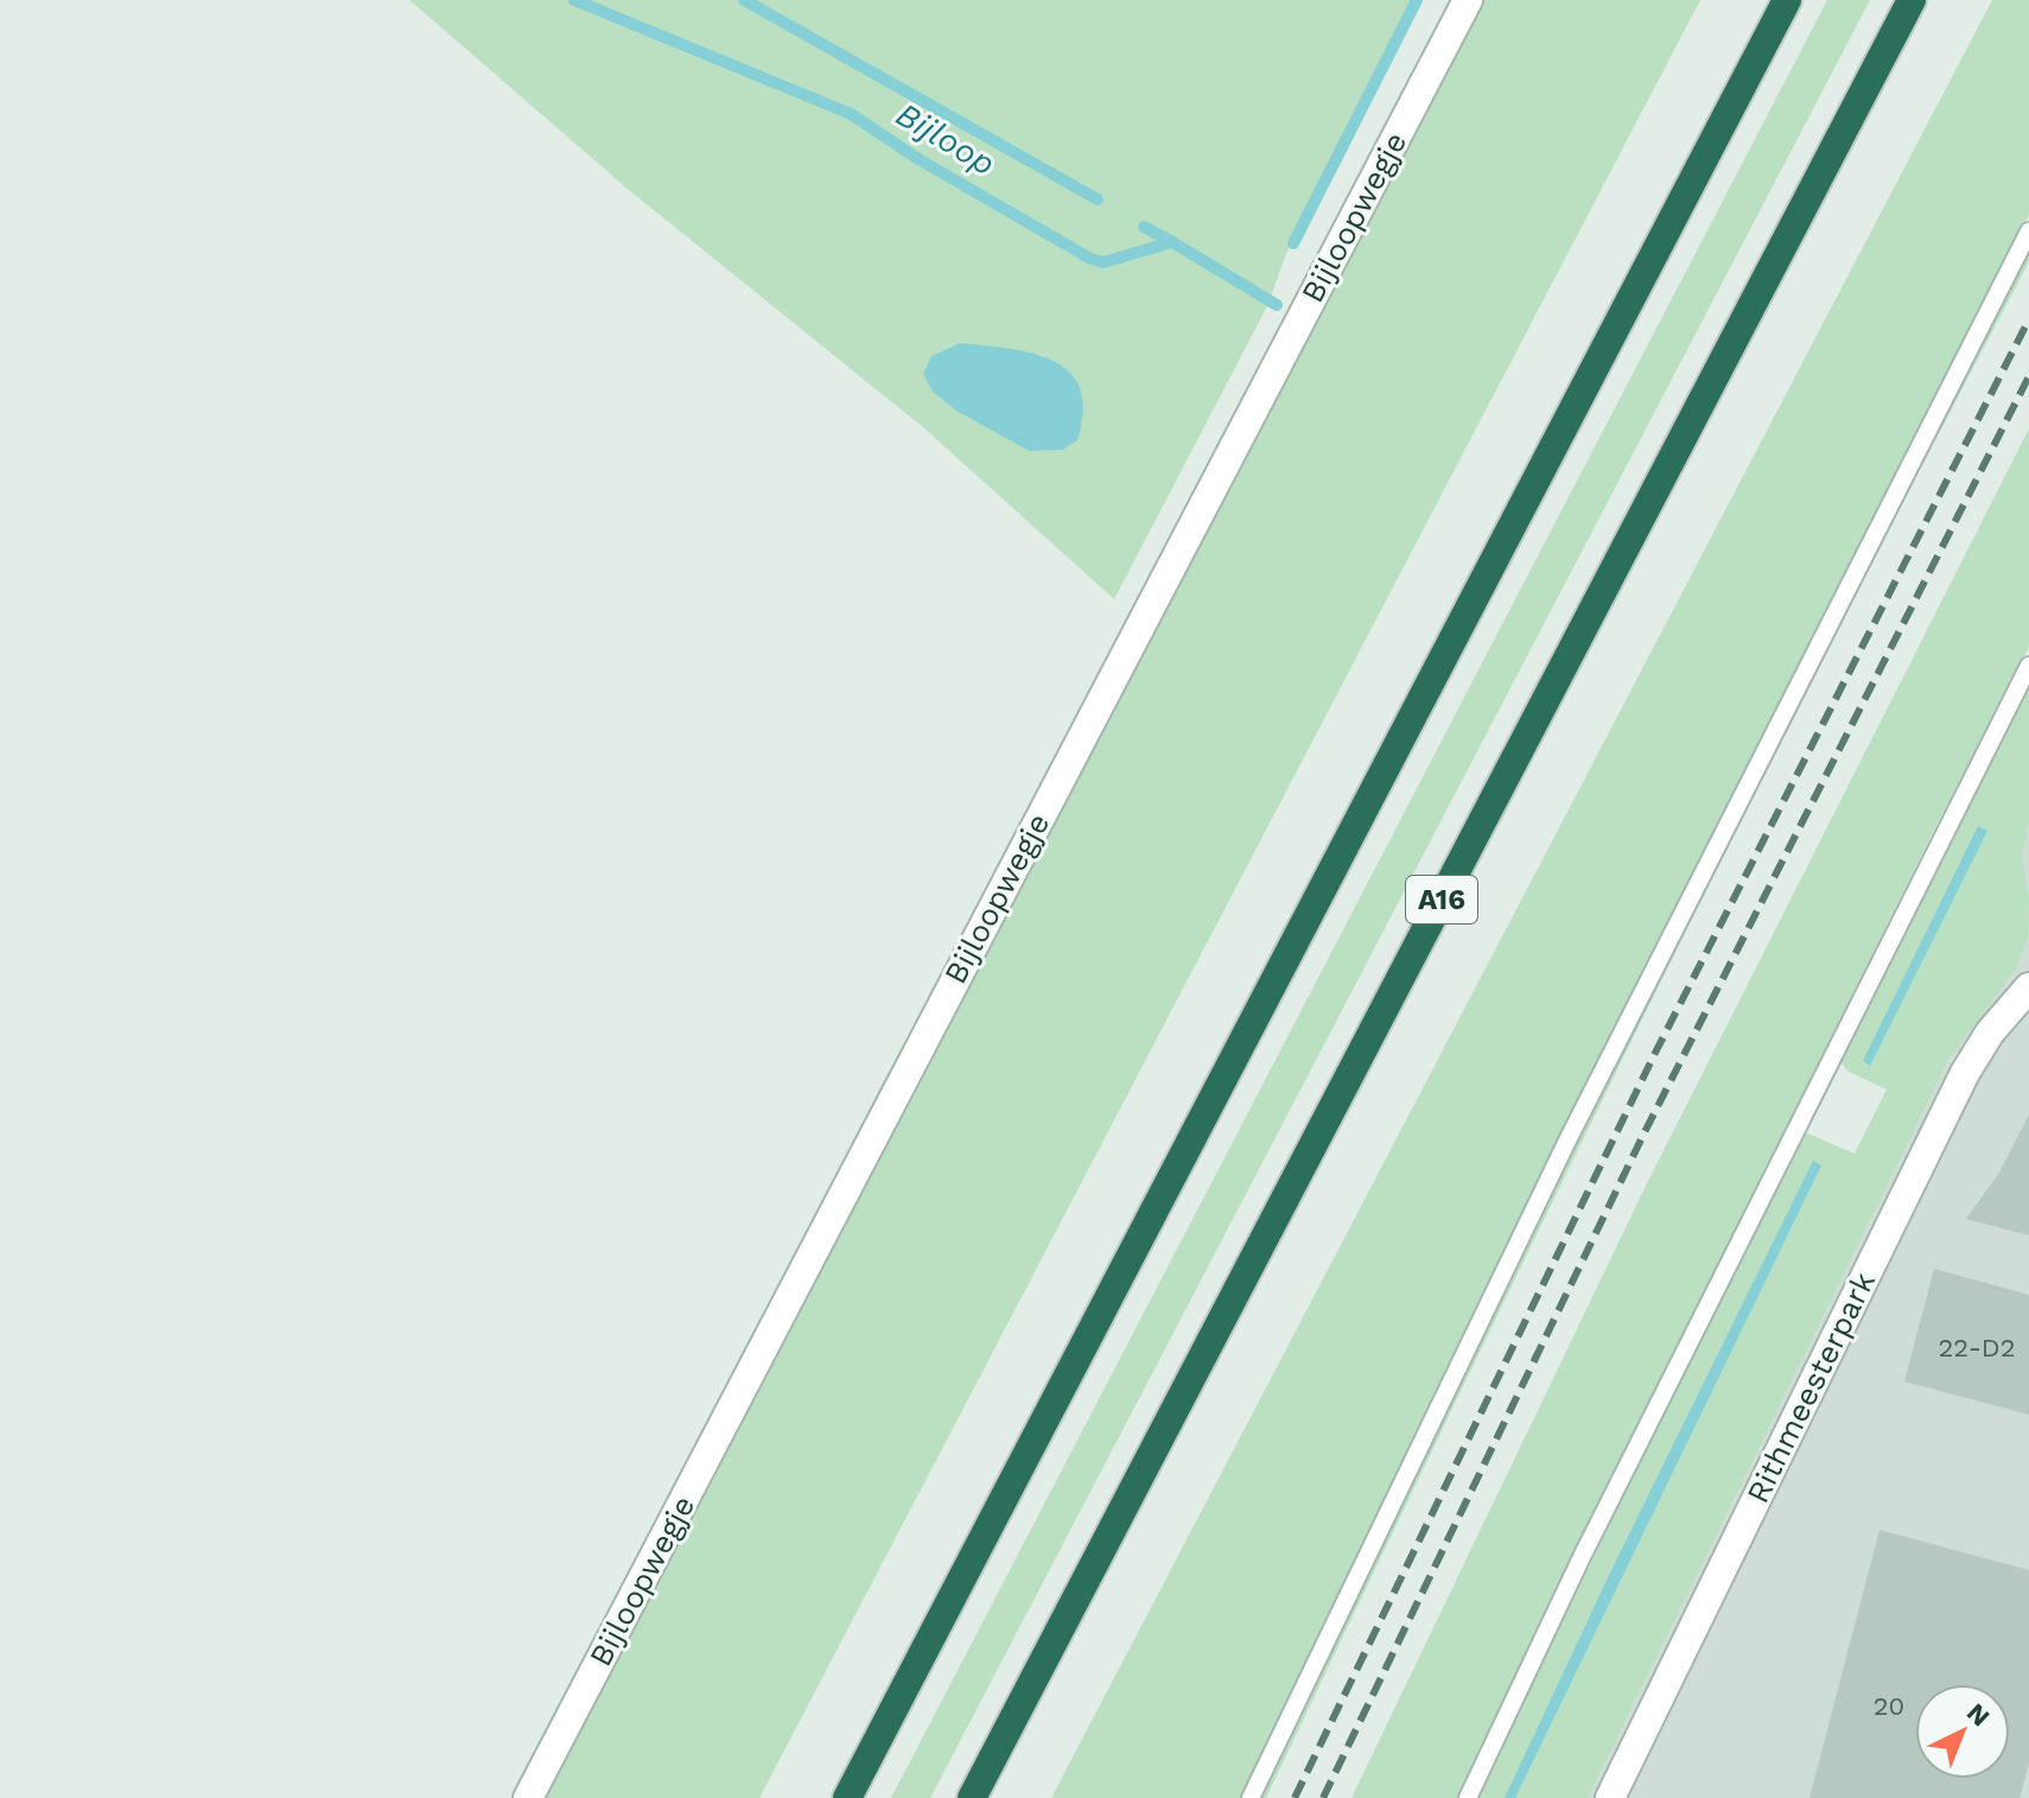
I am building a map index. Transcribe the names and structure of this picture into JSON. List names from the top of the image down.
{
  "streets": {
    "highway": ["A16"],
    "street": ["Bijloopwegje", "Rithmeesterpark"]
  },
  "water": ["Bijloop"],
  "house_numbers": ["22-D2", "20"],
  "north": "top right"
}
